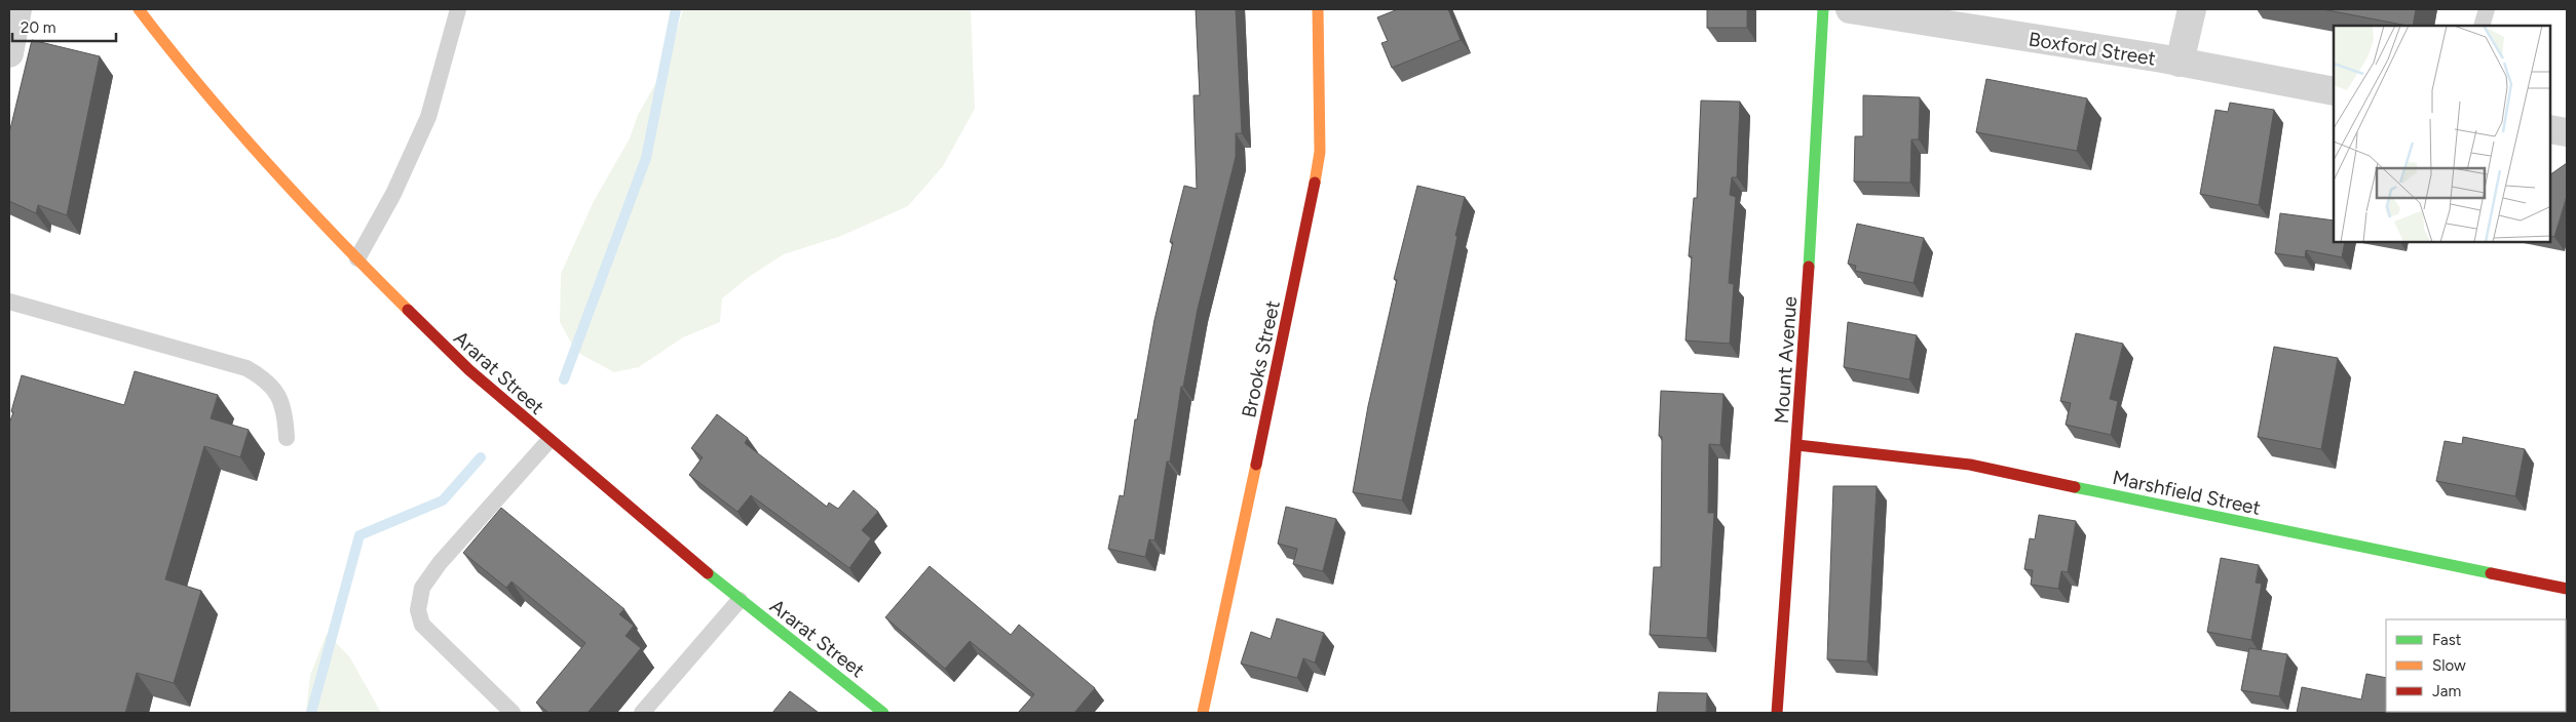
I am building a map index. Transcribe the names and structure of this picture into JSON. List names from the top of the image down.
{
  "streets": {
    "street": [
      "Boxford Street",
      "Brooks Street",
      "Mount Avenue",
      "Ararat Street",
      "Marshfield Street"
    ]
  },
  "crossings": [
    ["Mount Avenue", "Marshfield Street"]
  ],
  "legend": ["Fast", "Slow", "Jam"],
  "scale_bar": "20 m"
}
